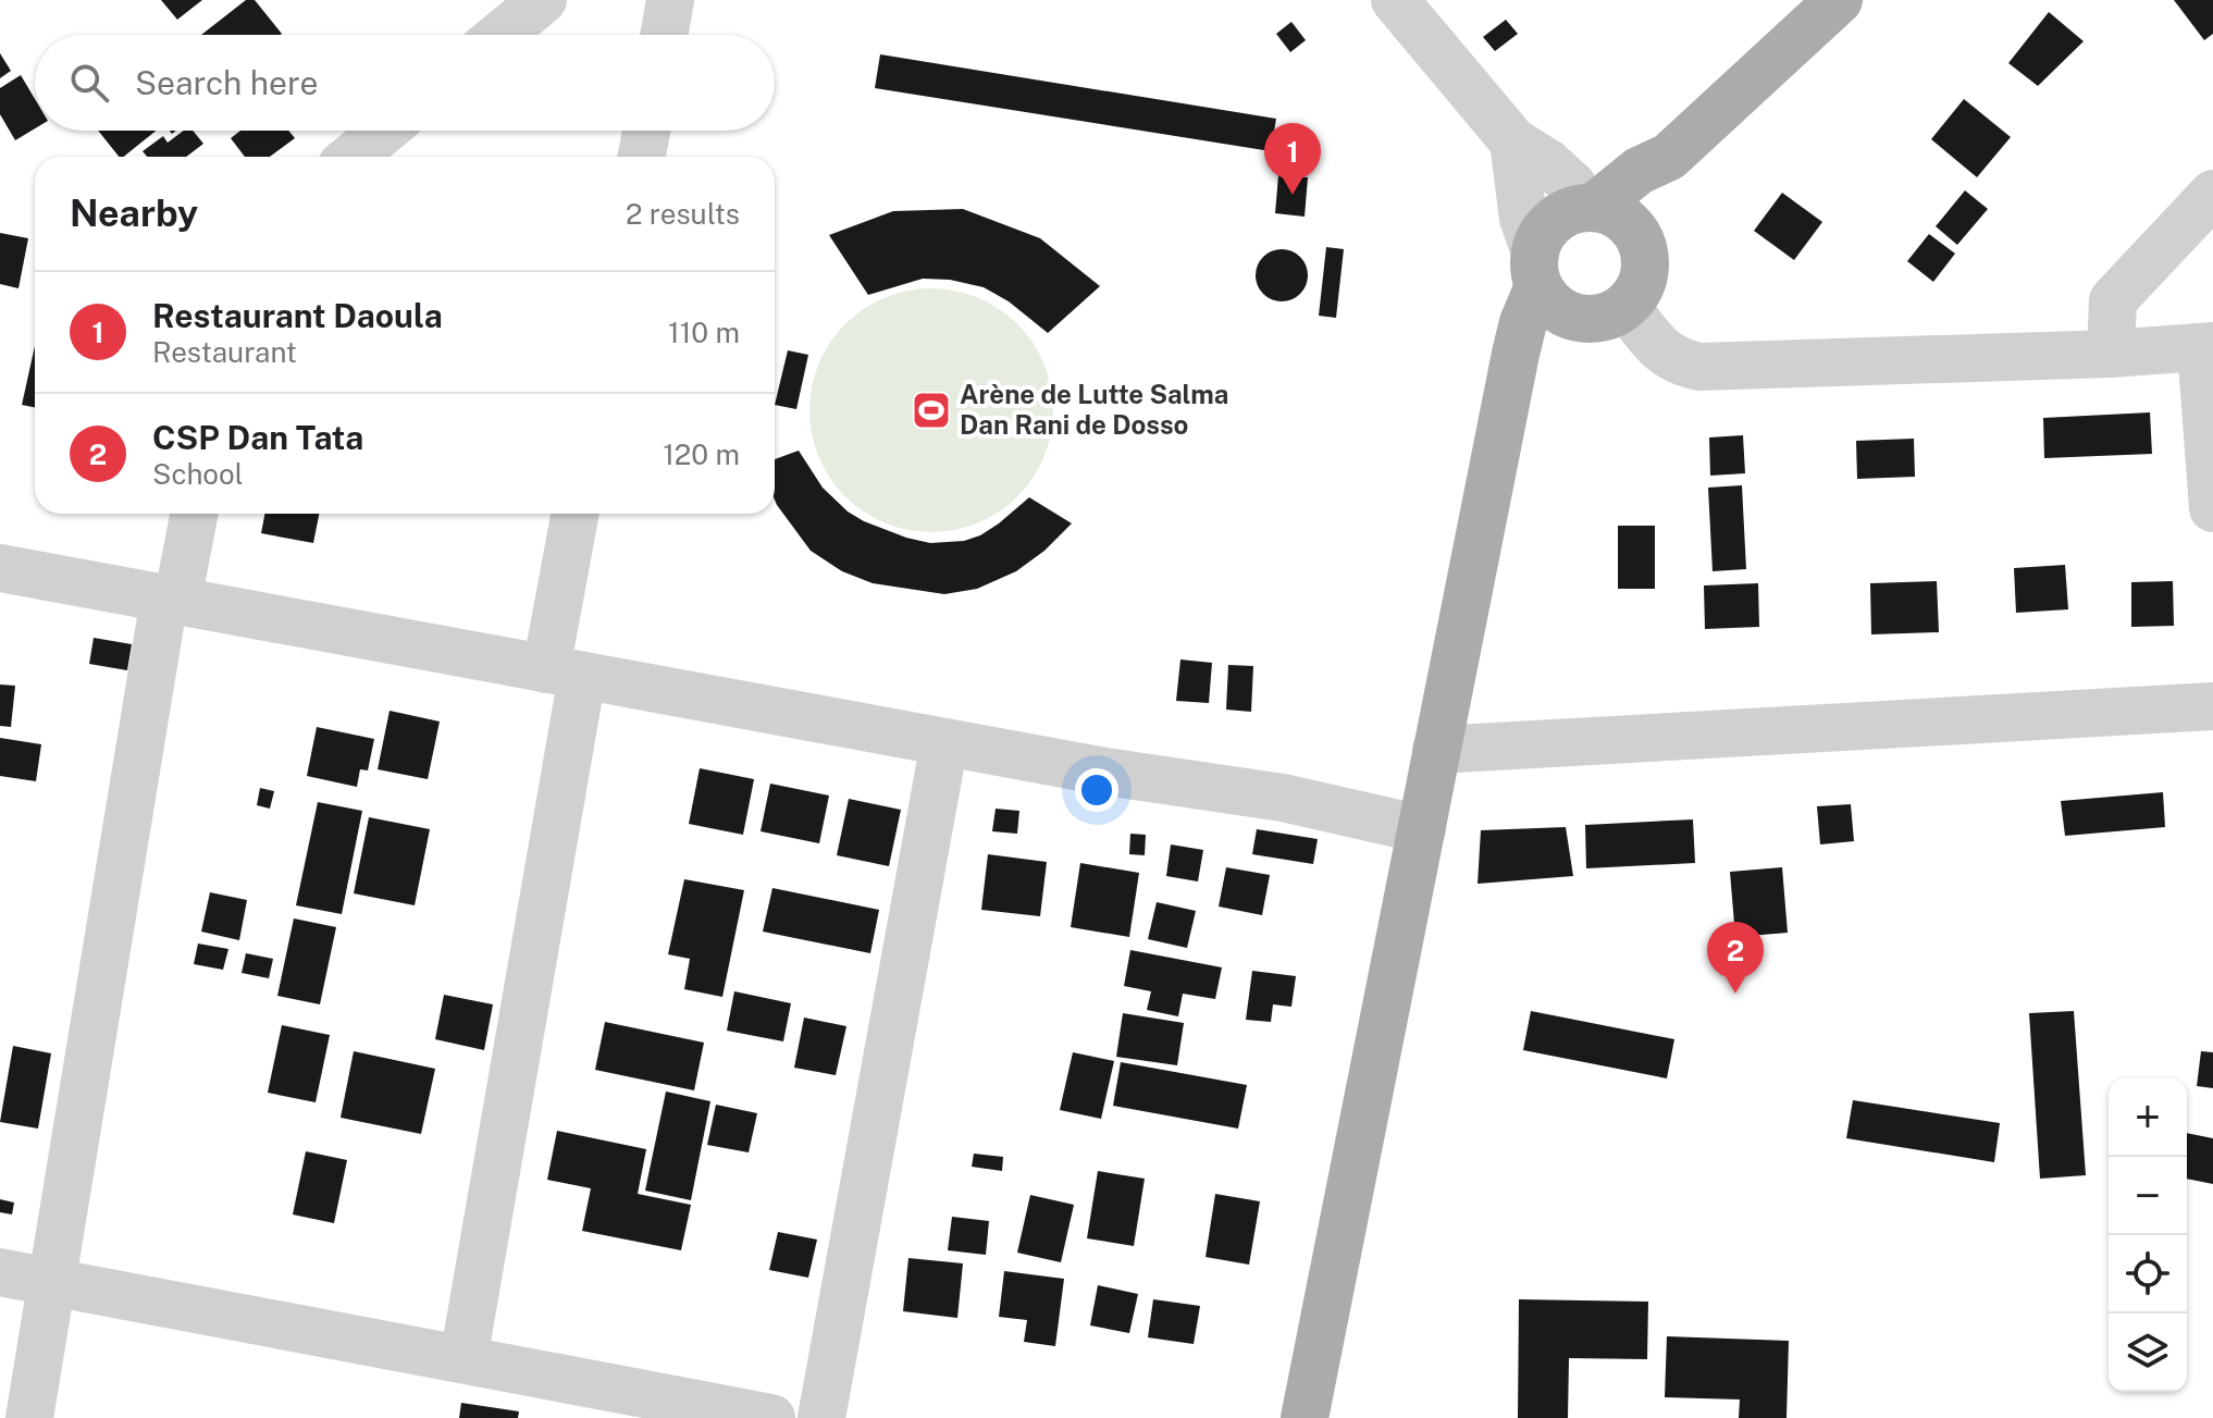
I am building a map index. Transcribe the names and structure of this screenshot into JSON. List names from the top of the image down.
{
  "places": {
    "sports": ["Arène de Lutte Salma Dan Rani de Dosso"]
  },
  "page": {
    "search": "Search here",
    "pins": ["1", "2"],
    "heading": ["Nearby", "2 results"],
    "list": [
      {
        "mark": "1",
        "name": "Restaurant Daoula",
        "note": "Restaurant",
        "value": "110 m"
      },
      {
        "mark": "2",
        "name": "CSP Dan Tata",
        "note": "School",
        "value": "120 m"
      }
    ],
    "map_buttons": ["+", "−"]
  }
}
